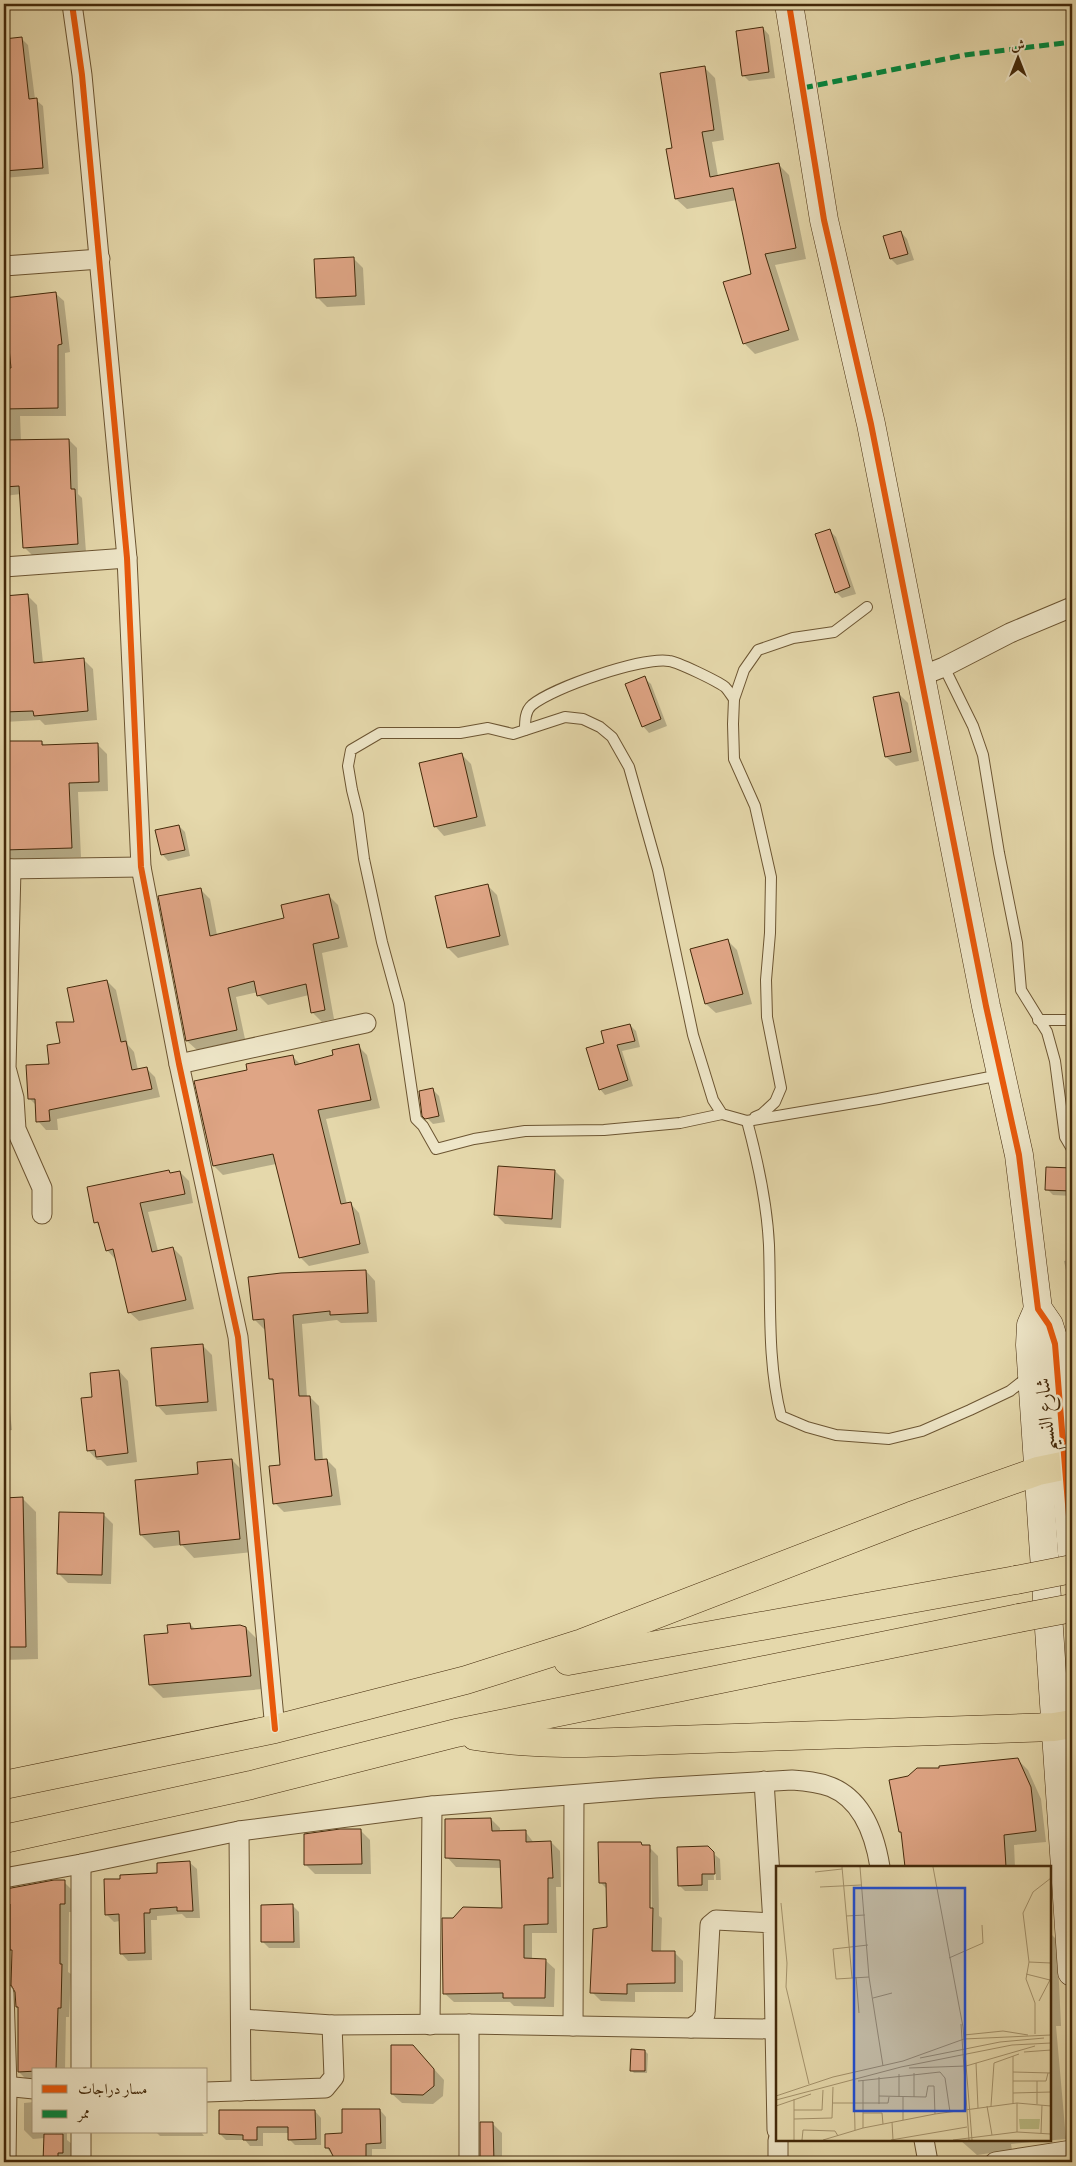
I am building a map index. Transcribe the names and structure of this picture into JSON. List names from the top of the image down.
{
  "streets": {
    "street": ["شارع النسيم"]
  },
  "legend": ["مسار دراجات", "ممر"],
  "north": "top"
}
